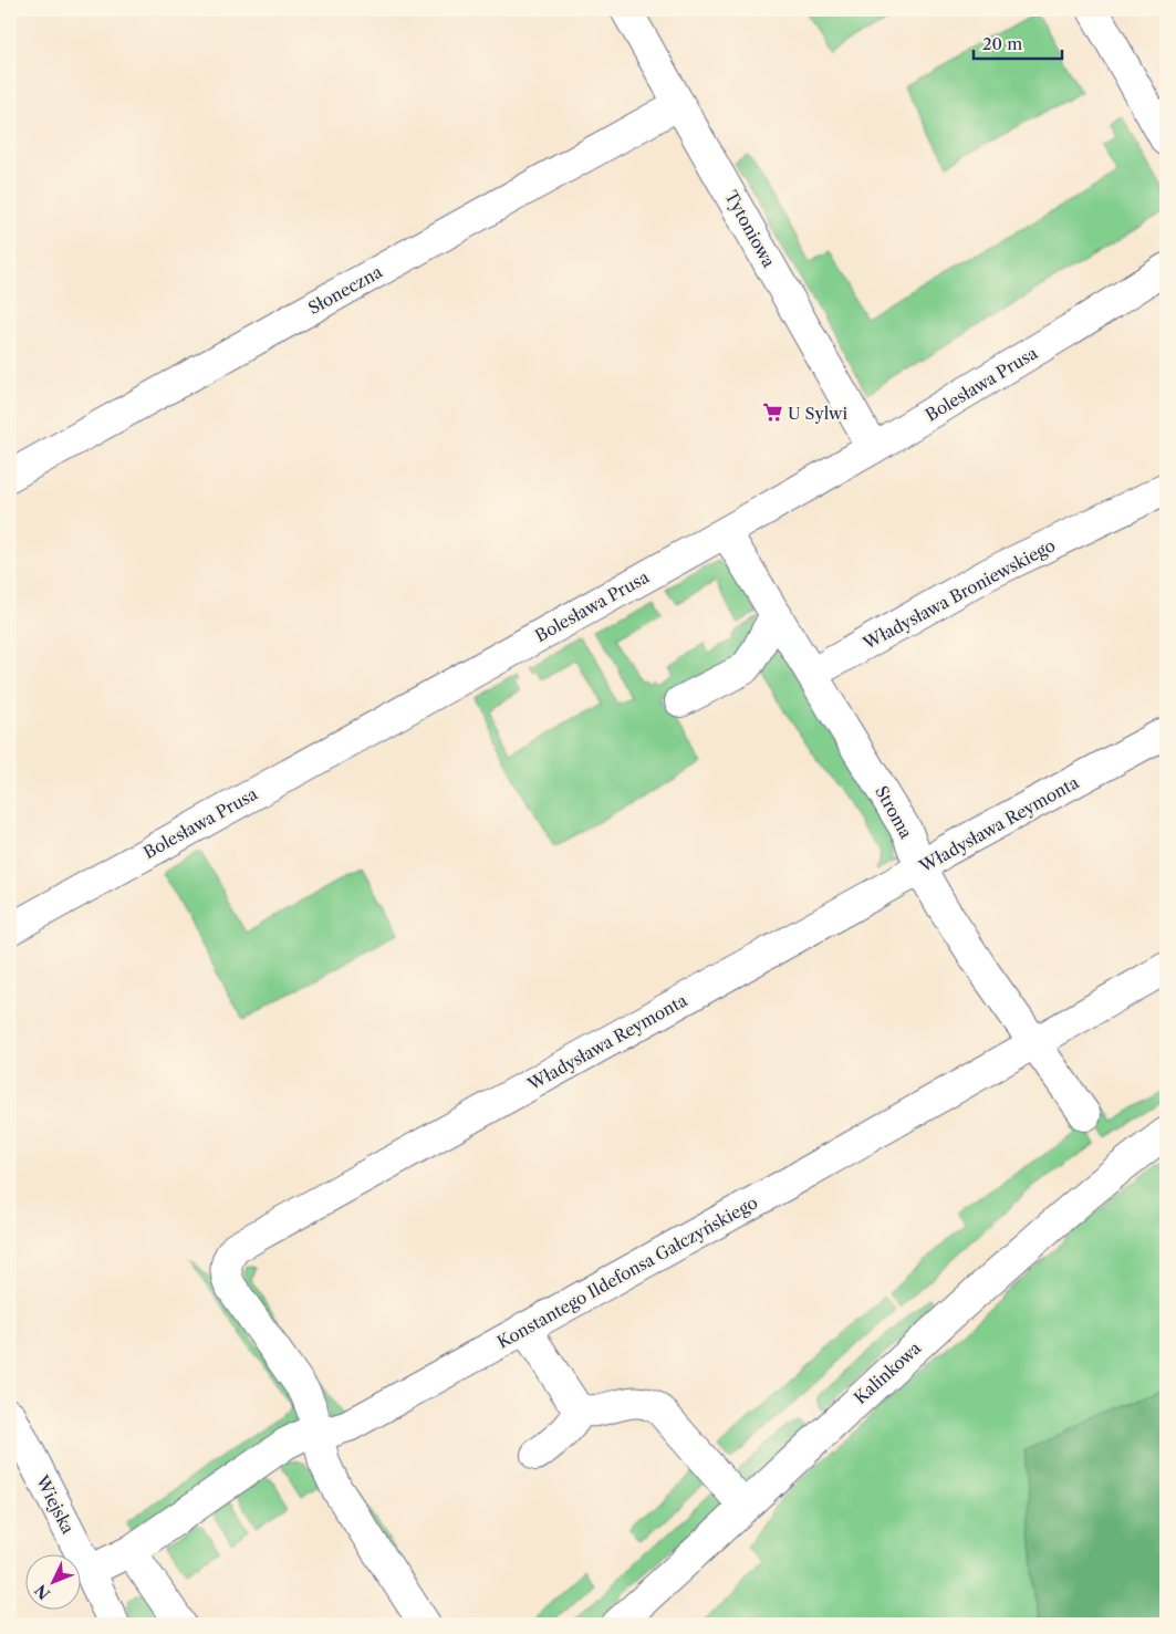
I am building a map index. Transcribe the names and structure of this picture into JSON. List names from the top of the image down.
{
  "streets": {
    "street": [
      "Tytoniowa",
      "Słoneczna",
      "Bolesława Prusa",
      "Władysława Broniewskiego",
      "Stroma",
      "Władysława Reymonta",
      "Konstantego Ildefonsa Gałczyńskiego",
      "Kalinkowa",
      "Wiejska"
    ]
  },
  "crossings": [
    ["Tytoniowa", "Słoneczna"],
    ["Tytoniowa", "Bolesława Prusa"],
    ["Bolesława Prusa", "Stroma"],
    ["Władysława Broniewskiego", "Stroma"],
    ["Stroma", "Władysława Reymonta"],
    ["Stroma", "Konstantego Ildefonsa Gałczyńskiego"],
    ["Władysława Reymonta", "Konstantego Ildefonsa Gałczyńskiego"],
    ["Konstantego Ildefonsa Gałczyńskiego", "Wiejska"]
  ],
  "places": {
    "supermarket": ["U Sylwi"]
  },
  "scale_bar": "20 m",
  "north": "bottom left"
}
